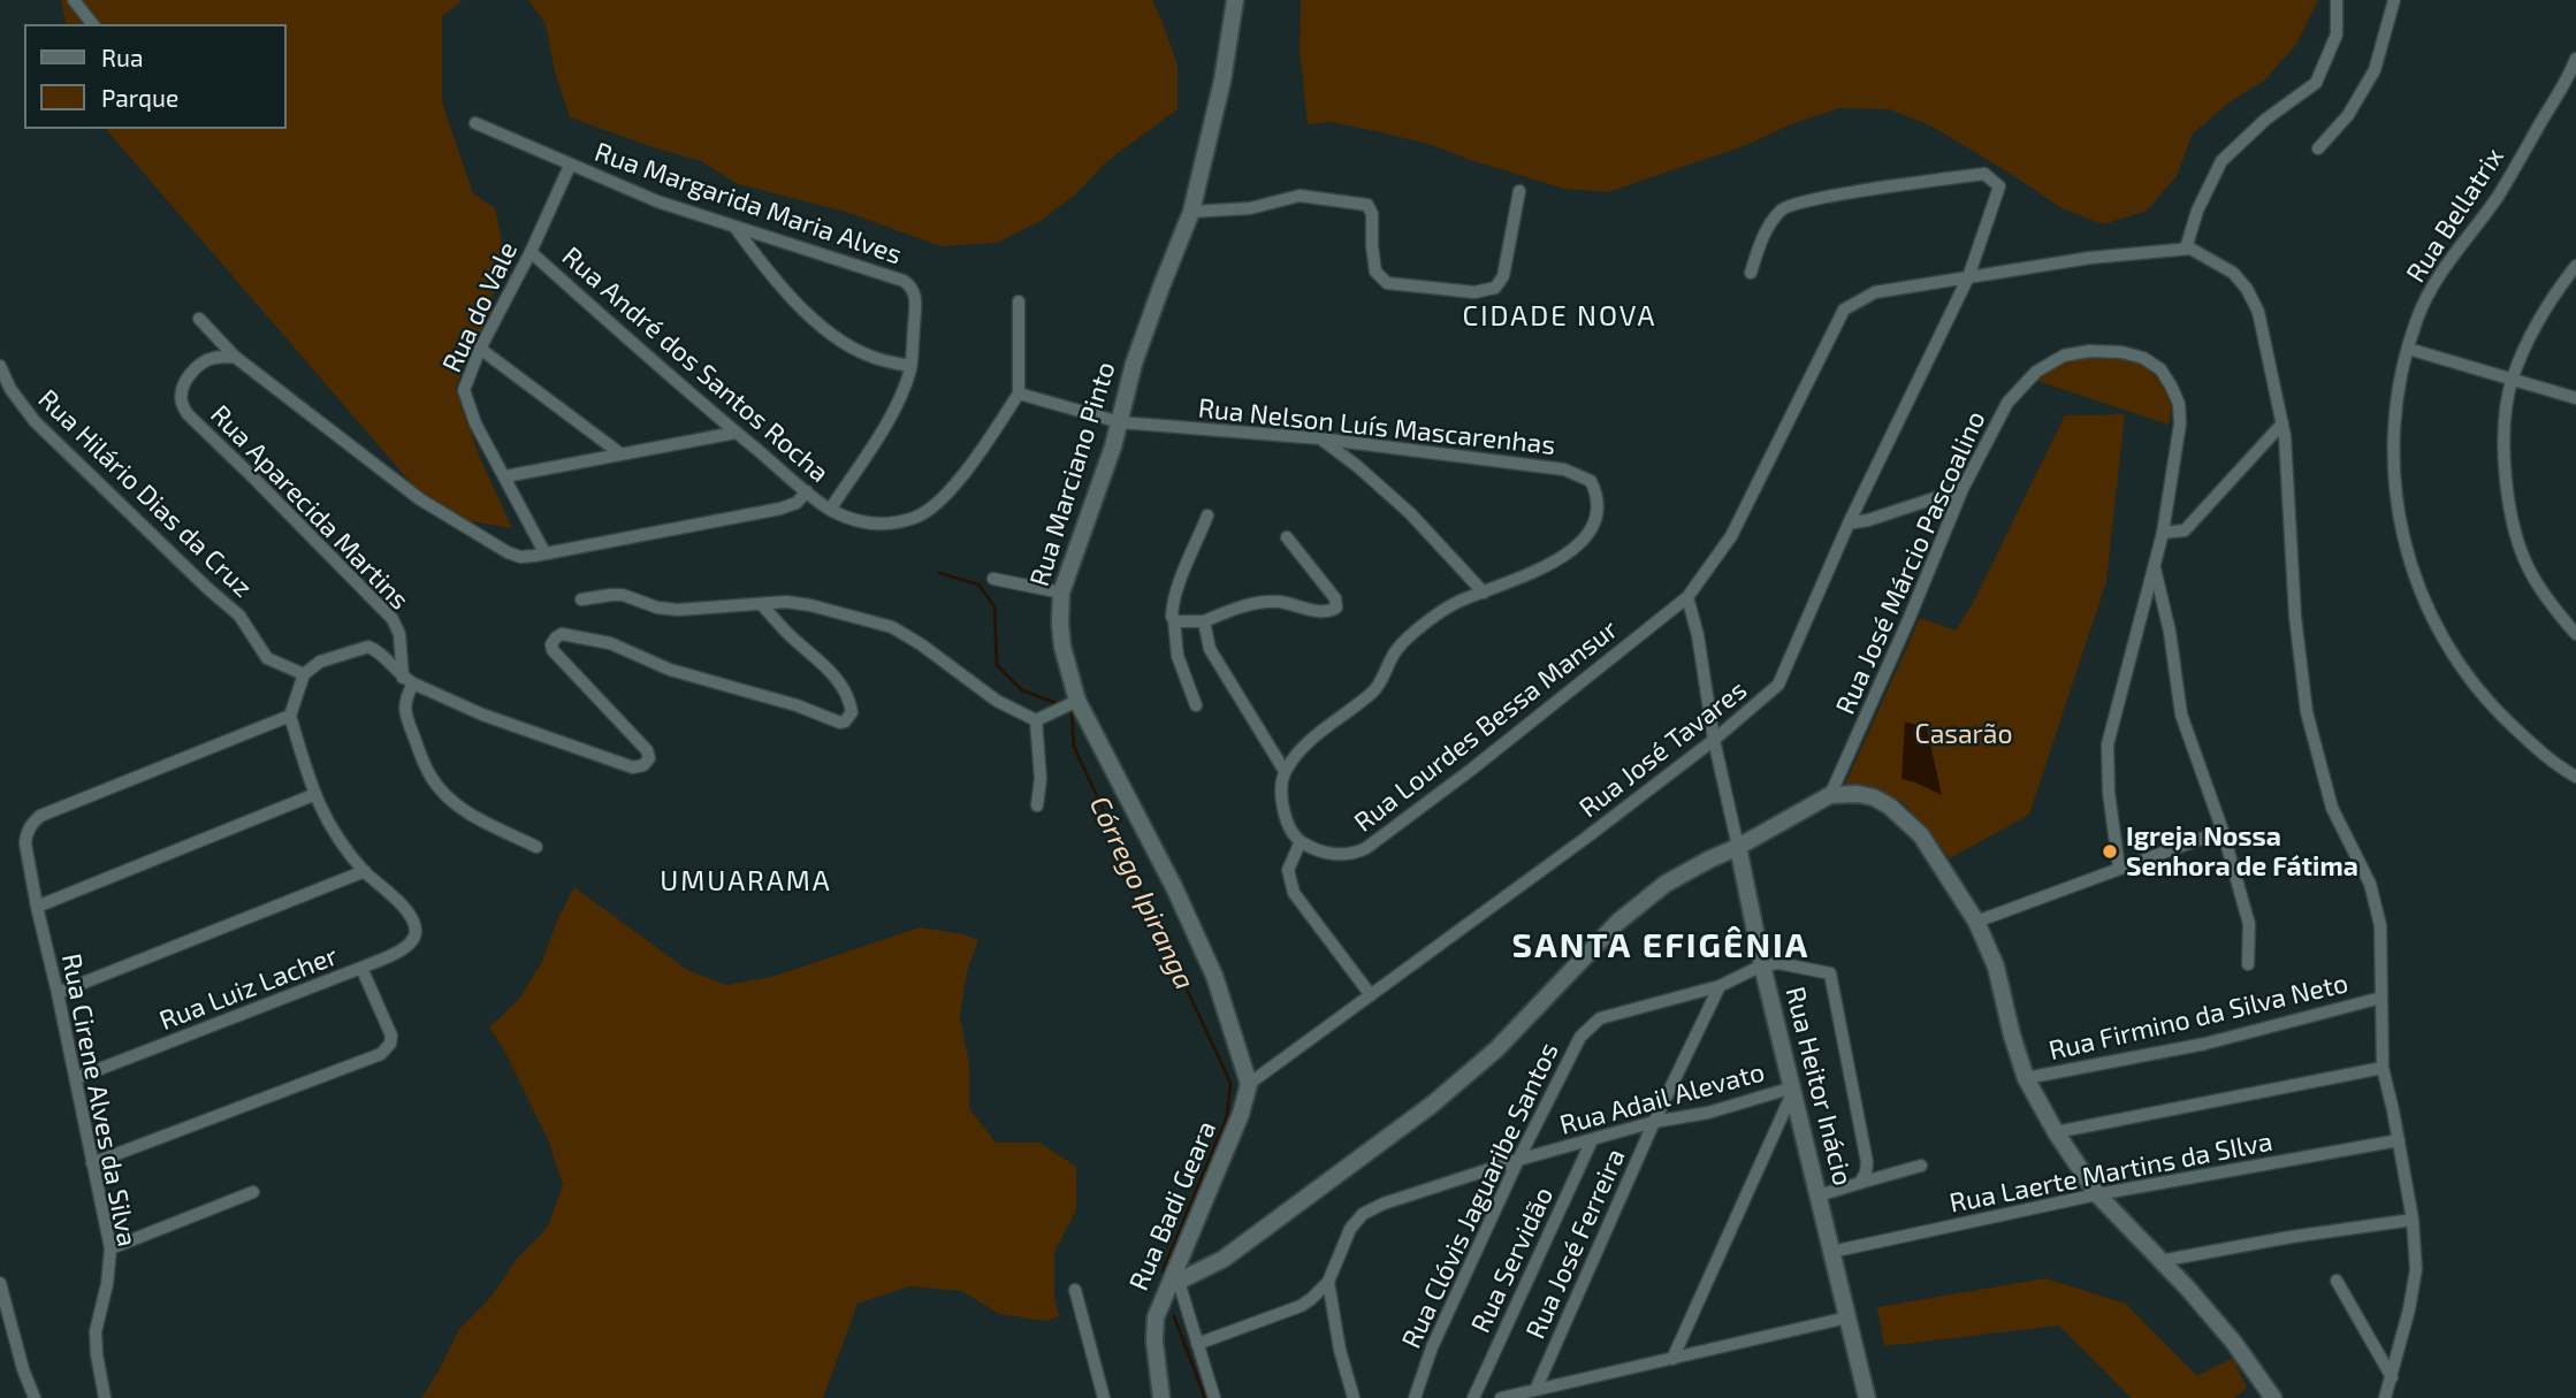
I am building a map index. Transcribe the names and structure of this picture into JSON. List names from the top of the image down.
{
  "streets": {
    "street": [
      "Rua Margarida Maria Alves",
      "Rua Bellatrix",
      "Rua do Vale",
      "Rua André dos Santos Rocha",
      "Rua Nelson Luís Mascarenhas",
      "Rua Marciano Pinto",
      "Rua Hilário Dias da Cruz",
      "Rua Aparecida Martins",
      "Rua José Márcio Pascoalino",
      "Rua Lourdes Bessa Mansur",
      "Rua José Tavares",
      "Rua Luiz Lacher",
      "Rua Firmino da Silva Neto",
      "Rua Heitor Inácio",
      "Rua Adail Alevato",
      "Rua Cirene Alves da Silva",
      "Rua Laerte Martins da SIlva",
      "Rua Clóvis Jaguaribe Santos",
      "Rua Badi Geara",
      "Rua José Ferreira",
      "Rua Servidão"
    ]
  },
  "crossings": [
    ["Rua Margarida Maria Alves", "Rua do Vale"],
    ["Rua Margarida Maria Alves", "Rua André dos Santos Rocha"],
    ["Rua do Vale", "Rua André dos Santos Rocha"],
    ["Rua do Vale", "Rua Aparecida Martins"],
    ["Rua André dos Santos Rocha", "Rua Nelson Luís Mascarenhas"],
    ["Rua André dos Santos Rocha", "Rua Aparecida Martins"],
    ["Rua Nelson Luís Mascarenhas", "Rua Marciano Pinto"],
    ["Rua Marciano Pinto", "Rua José Tavares"],
    ["Rua Marciano Pinto", "Rua Badi Geara"],
    ["Rua Lourdes Bessa Mansur", "Rua José Tavares"],
    ["Rua Lourdes Bessa Mansur", "Rua Heitor Inácio"],
    ["Rua José Tavares", "Rua Heitor Inácio"],
    ["Rua José Tavares", "Rua Badi Geara"],
    ["Rua Luiz Lacher", "Rua Cirene Alves da Silva"],
    ["Rua Heitor Inácio", "Rua Adail Alevato"],
    ["Rua Heitor Inácio", "Rua Laerte Martins da SIlva"],
    ["Rua Heitor Inácio", "Rua Clóvis Jaguaribe Santos"],
    ["Rua Adail Alevato", "Rua Clóvis Jaguaribe Santos"],
    ["Rua Adail Alevato", "Rua José Ferreira"],
    ["Rua Adail Alevato", "Rua Servidão"],
    ["Rua Clóvis Jaguaribe Santos", "Rua José Ferreira"]
  ],
  "districts": ["CIDADE NOVA", "UMUARAMA", "SANTA EFIGÊNIA"],
  "water": ["Córrego Ipiranga"],
  "parks": ["Casarão"],
  "places": ["Igreja Nossa Senhora de Fátima"],
  "legend": ["Rua", "Parque"]
}
